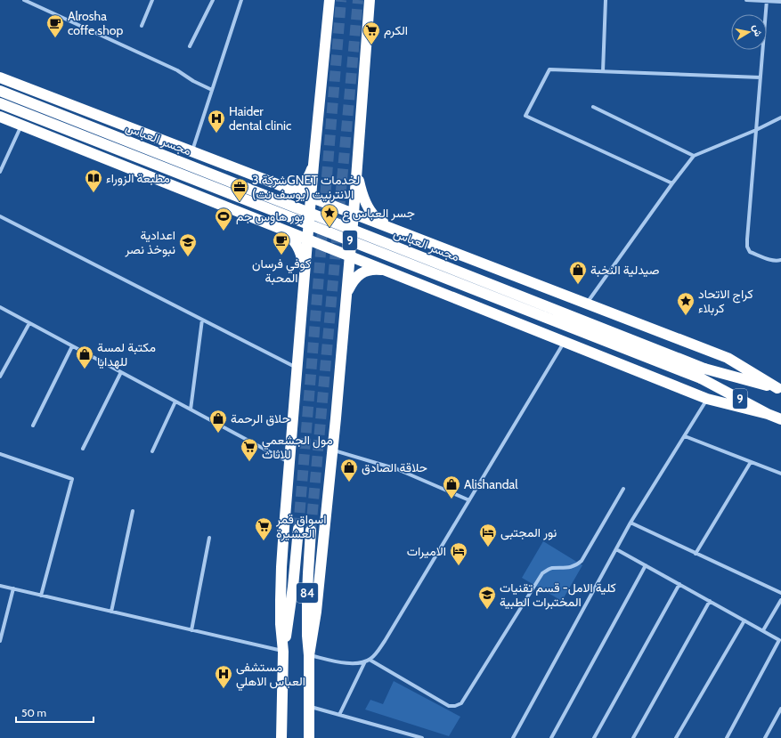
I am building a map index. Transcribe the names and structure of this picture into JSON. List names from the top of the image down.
{
  "streets": {
    "highway": ["مجسر العباس", "9", "84"]
  },
  "crossings": [
    ["مجسر العباس", "9"]
  ],
  "places": {
    "cafe": ["Alrosha coffe shop", "كوفي فرسان المحبة"],
    "supermarket": ["الكرم", "مول الجشعمي للاثاث", "اسواق قمر العشيرة"],
    "hospital": ["Haider dental clinic", "مستشفى العباس الاهلي"],
    "library": ["مطبعة الزوراء"],
    "office": ["شركة 3GNET لخدمات الانترنيت (يوسف نت)"],
    "place": ["جسر العباس ع", "كراج الاتحاد كربلاء"],
    "sports": ["بور هاوس جم"],
    "school or university": ["اعدادية نبوخذ نصر", "كلية الامل- قسم تقنيات المختبرات الطبية"],
    "shop": [
      "صيدلية النخبة",
      "مكتبة لمسة للهدايا",
      "حلاق الرحمة",
      "حلاقة الصادق",
      "Alishandal"
    ],
    "hotel": ["نور المجتبى", "الاميرات"]
  },
  "scale_bar": "50 m",
  "north": "right"
}
